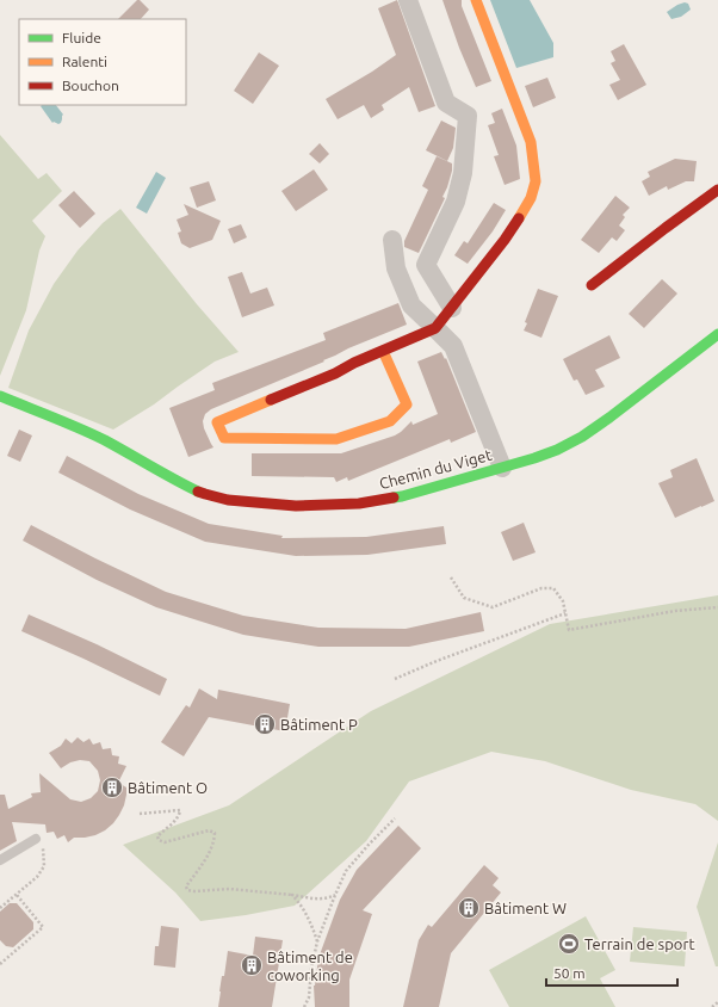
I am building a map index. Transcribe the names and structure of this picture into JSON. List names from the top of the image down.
{
  "streets": {
    "street": ["Chemin du Viget"]
  },
  "places": {
    "building": [
      "Bâtiment P",
      "Bâtiment O",
      "Bâtiment W",
      "Bâtiment de coworking"
    ],
    "sports": ["Terrain de sport"]
  },
  "legend": ["Fluide", "Ralenti", "Bouchon"],
  "scale_bar": "50 m"
}
